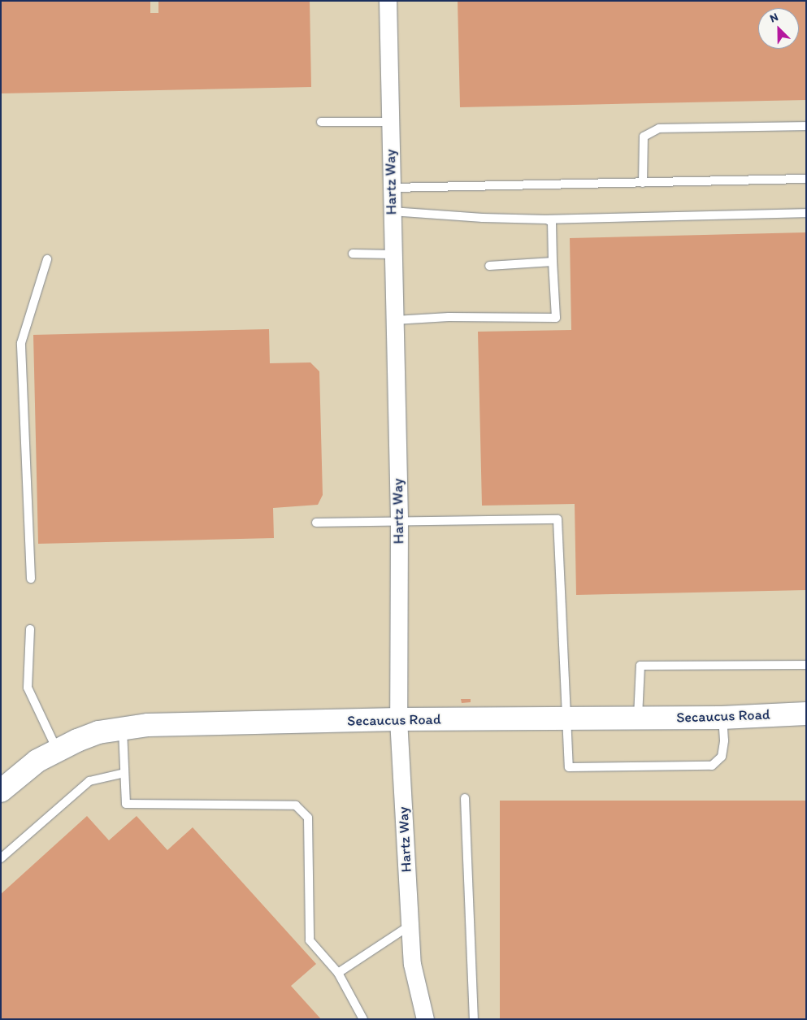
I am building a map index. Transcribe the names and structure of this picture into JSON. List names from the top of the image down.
{
  "streets": {
    "main road": ["Secaucus Road"],
    "street": ["Hartz Way"]
  },
  "crossings": [
    ["Hartz Way", "Secaucus Road"]
  ],
  "north": "top left"
}
